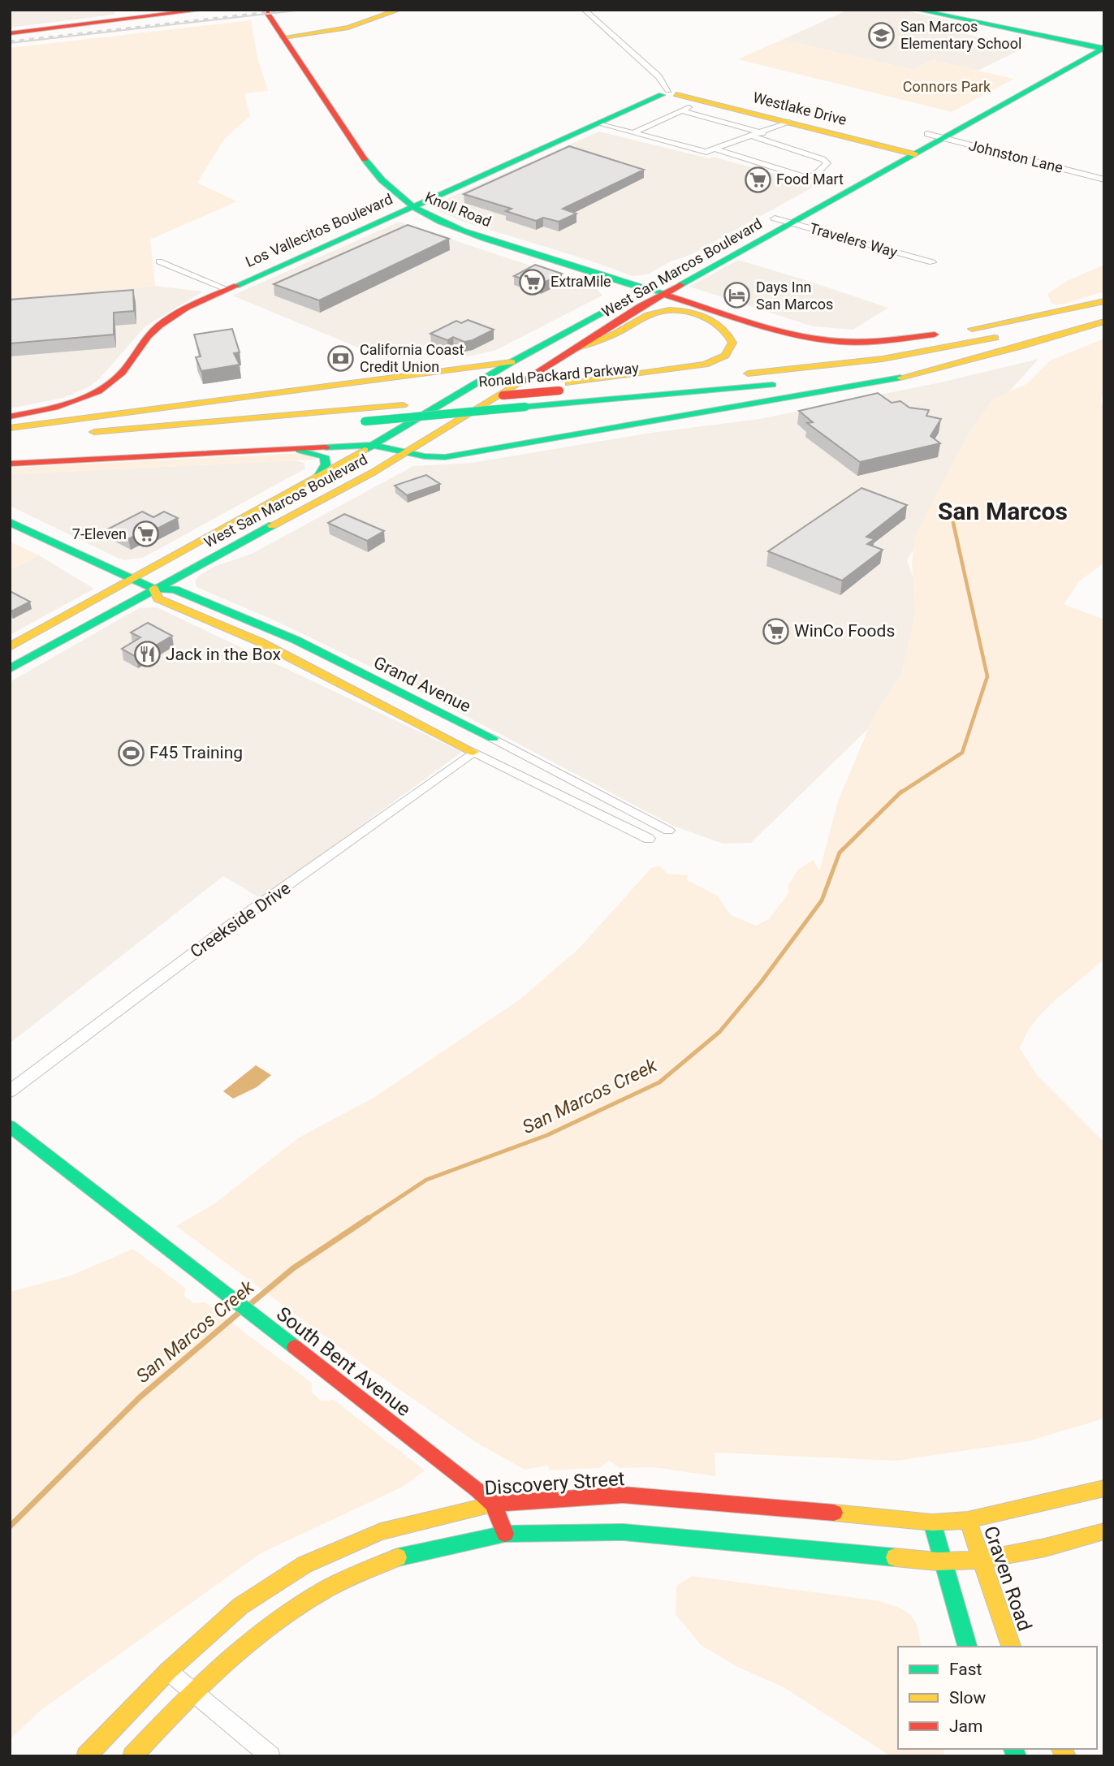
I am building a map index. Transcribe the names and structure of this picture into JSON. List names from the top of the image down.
{
  "streets": {
    "main road": [
      "Westlake Drive",
      "Knoll Road",
      "Los Vallecitos Boulevard",
      "West San Marcos Boulevard",
      "Ronald Packard Parkway",
      "Grand Avenue",
      "South Bent Avenue",
      "Discovery Street",
      "Craven Road"
    ],
    "street": ["Johnston Lane", "Travelers Way", "Creekside Drive"]
  },
  "crossings": [
    ["Westlake Drive", "Los Vallecitos Boulevard"],
    ["Westlake Drive", "West San Marcos Boulevard"],
    ["Johnston Lane", "West San Marcos Boulevard"],
    ["Knoll Road", "Los Vallecitos Boulevard"],
    ["Knoll Road", "West San Marcos Boulevard"],
    ["Travelers Way", "West San Marcos Boulevard"],
    ["West San Marcos Boulevard", "Grand Avenue"],
    ["Grand Avenue", "Creekside Drive"],
    ["South Bent Avenue", "Discovery Street"],
    ["Discovery Street", "Craven Road"]
  ],
  "districts": ["San Marcos"],
  "water": ["San Marcos Creek"],
  "parks": ["Connors Park"],
  "places": {
    "school or university": ["San Marcos Elementary School"],
    "supermarket": [
      "Food Mart",
      "ExtraMile",
      "7-Eleven",
      "WinCo Foods"
    ],
    "hotel": ["Days Inn San Marcos"],
    "bank": ["California Coast Credit Union"],
    "restaurant": ["Jack in the Box"],
    "sports": ["F45 Training"]
  },
  "legend": ["Fast", "Slow", "Jam"]
}
